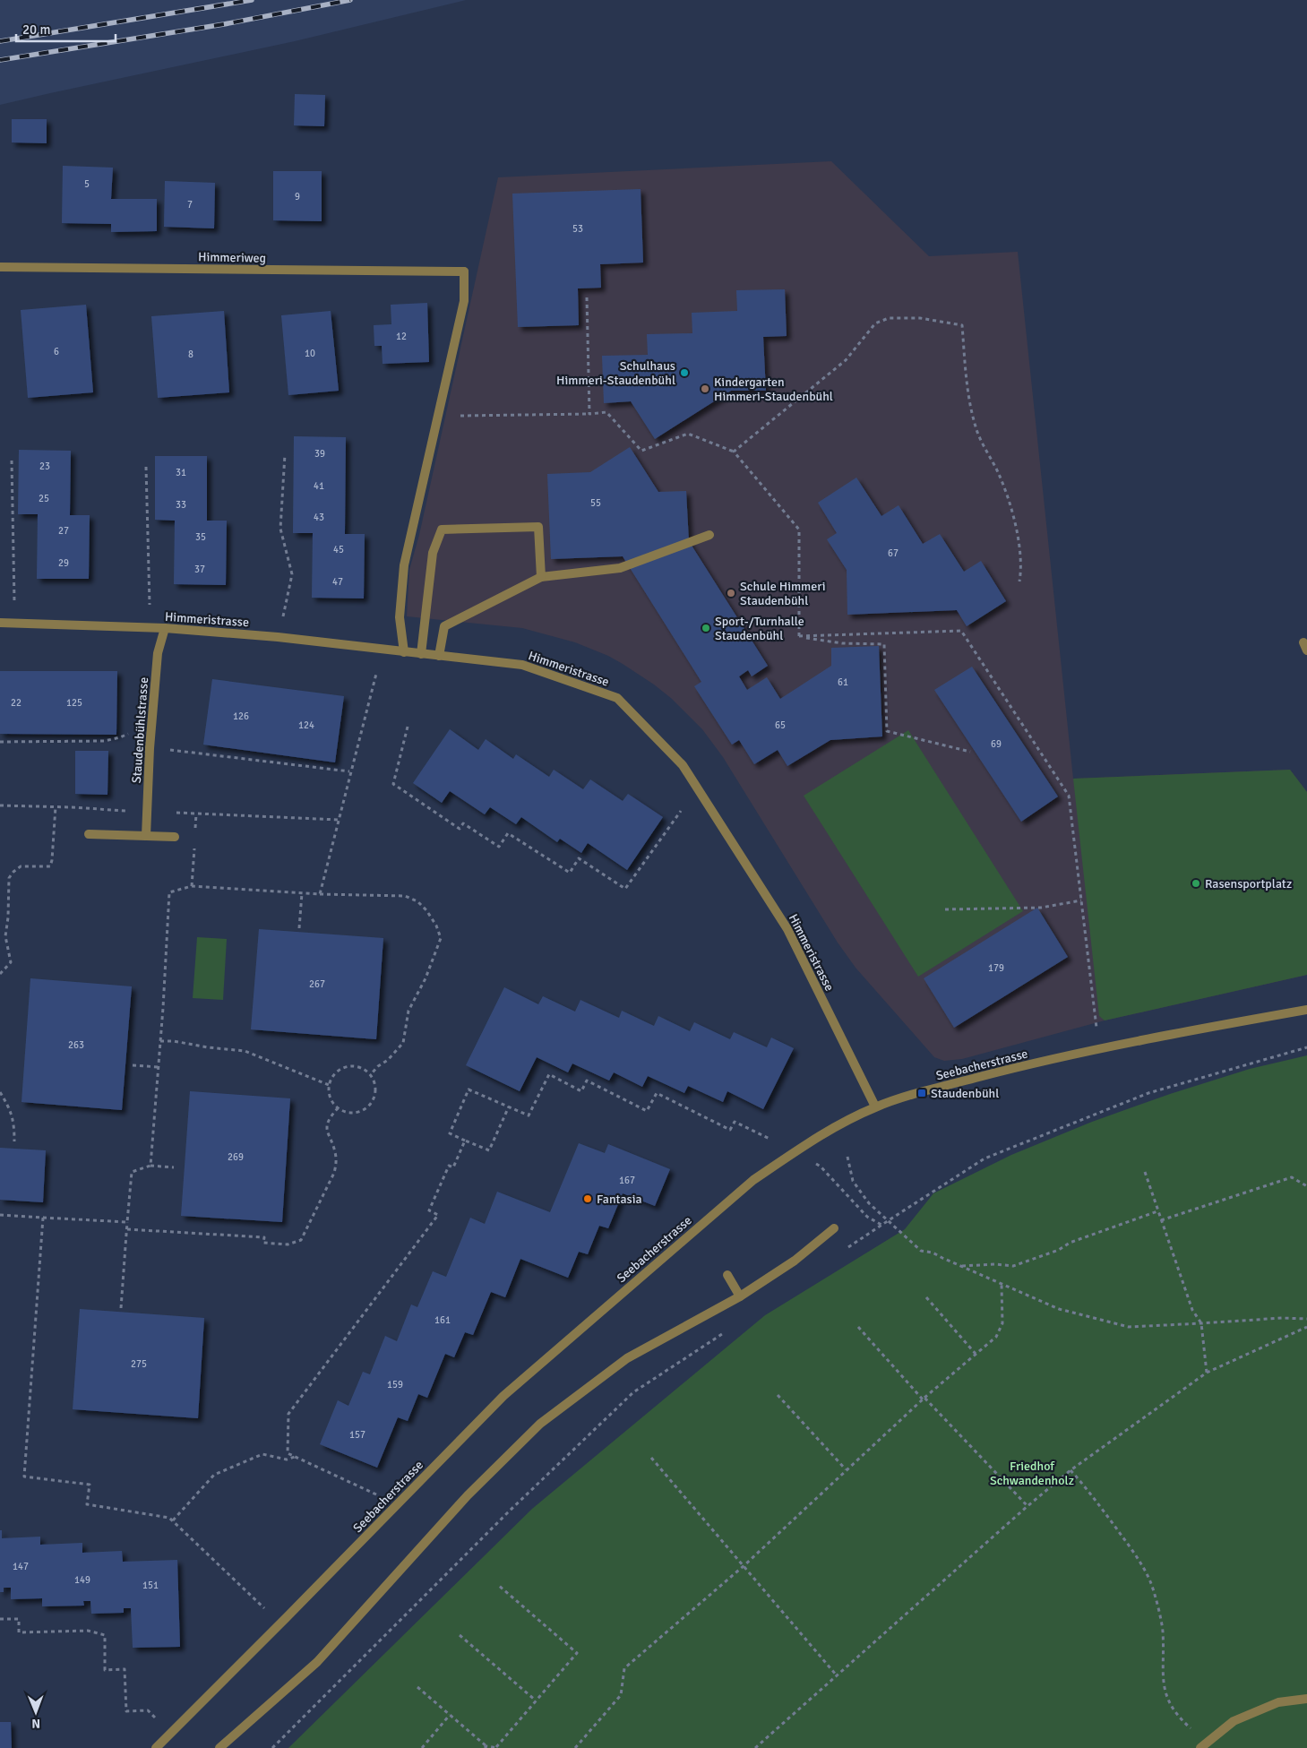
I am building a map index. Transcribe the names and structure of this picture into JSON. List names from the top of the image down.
{
  "streets": {
    "street": [
      "Himmeriweg",
      "Himmeristrasse",
      "Staudenbühlstrasse",
      "Seebacherstrasse"
    ]
  },
  "crossings": [
    ["Himmeristrasse", "Staudenbühlstrasse"],
    ["Himmeristrasse", "Seebacherstrasse"]
  ],
  "parks": ["Friedhof Schwandenholz"],
  "places": {
    "other": [
      "Schulhaus Himmeri-Staudenbühl",
      "Kindergarten Himmeri-Staudenbühl",
      "Schule Himmeri Staudenbühl",
      "Sport-/Turnhalle Staudenbühl",
      "Rasensportplatz",
      "Fantasia"
    ],
    "transit": ["Staudenbühl"]
  },
  "house_numbers": [
    "5",
    "9",
    "7",
    "53",
    "12",
    "6",
    "10",
    "8",
    "39",
    "23",
    "31",
    "41",
    "25",
    "55",
    "33",
    "43",
    "27",
    "35",
    "45",
    "67",
    "29",
    "37",
    "47",
    "61",
    "22",
    "125",
    "126",
    "124",
    "65",
    "69",
    "179",
    "267",
    "263",
    "269",
    "167",
    "161",
    "275",
    "159",
    "157",
    "147",
    "149",
    "151"
  ],
  "scale_bar": "20 m",
  "north": "bottom"
}
